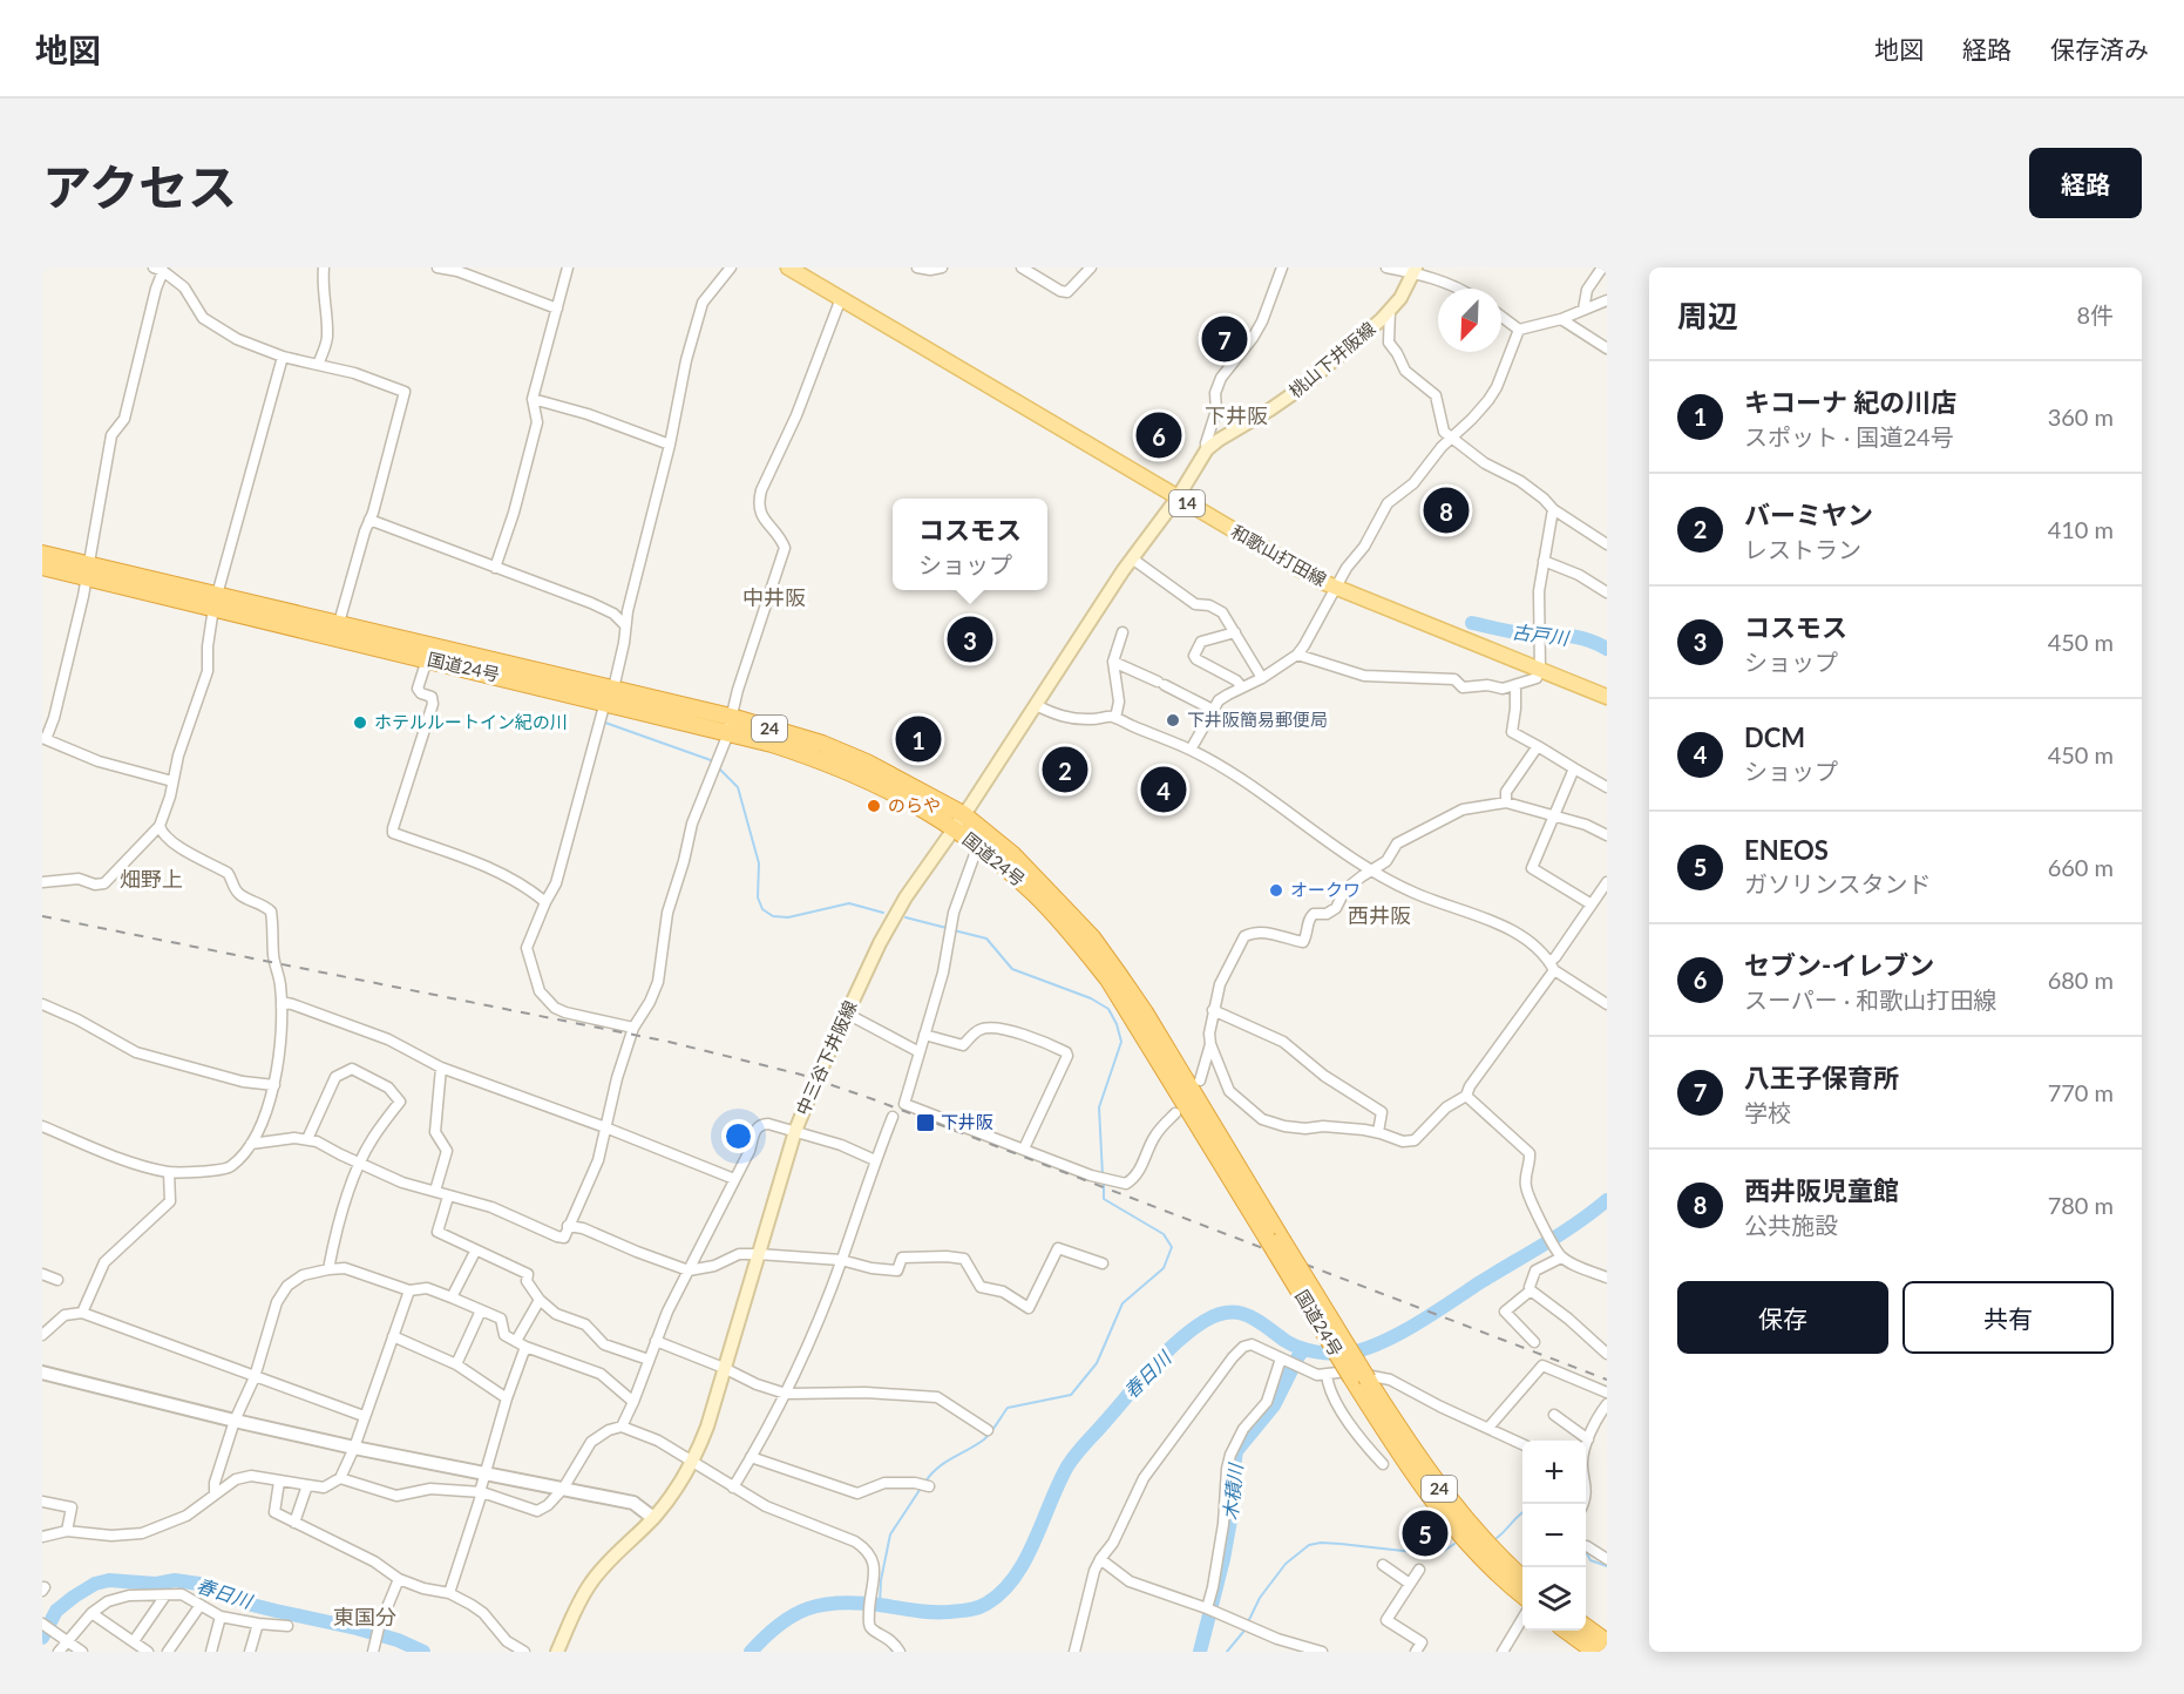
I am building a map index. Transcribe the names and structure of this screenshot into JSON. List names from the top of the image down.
{
  "streets": {
    "highway": ["国道24号", "24"],
    "main road": [
      "桃山下井阪線",
      "14",
      "和歌山打田線",
      "中三谷下井阪線"
    ]
  },
  "crossings": [
    ["桃山下井阪線", "和歌山打田線"],
    ["桃山下井阪線", "中三谷下井阪線"],
    ["和歌山打田線", "中三谷下井阪線"],
    ["国道24号", "中三谷下井阪線"]
  ],
  "districts": [
    "下井阪",
    "中井阪",
    "畑野上",
    "西井阪",
    "東国分"
  ],
  "water": ["古戸川", "春日川", "木積川"],
  "places": {
    "other": [
      "下井阪簡易郵便局",
      "ホテルルートイン紀の川",
      "のらや",
      "オークワ"
    ],
    "transit": ["下井阪"]
  },
  "north": "bottom left",
  "page": {
    "header": "地図",
    "nav": ["地図", "経路", "保存済み"],
    "title": "アクセス",
    "buttons": [
      "経路",
      ["保存", "共有"]
    ],
    "heading": ["周辺", "8件"],
    "pins": [
      "7",
      "6",
      "8",
      "3",
      "1",
      "2",
      "4",
      "5"
    ],
    "list": [
      {
        "mark": "1",
        "name": "キコーナ 紀の川店",
        "note": "スポット · 国道24号",
        "value": "360 m"
      },
      {
        "mark": "2",
        "name": "バーミヤン",
        "note": "レストラン",
        "value": "410 m"
      },
      {
        "mark": "3",
        "name": "コスモス",
        "note": "ショップ",
        "value": "450 m"
      },
      {
        "mark": "4",
        "name": "DCM",
        "note": "ショップ",
        "value": "450 m"
      },
      {
        "mark": "5",
        "name": "ENEOS",
        "note": "ガソリンスタンド",
        "value": "660 m"
      },
      {
        "mark": "6",
        "name": "セブン-イレブン",
        "note": "スーパー · 和歌山打田線",
        "value": "680 m"
      },
      {
        "mark": "7",
        "name": "八王子保育所",
        "note": "学校",
        "value": "770 m"
      },
      {
        "mark": "8",
        "name": "西井阪児童館",
        "note": "公共施設",
        "value": "780 m"
      }
    ],
    "popup": ["コスモス", "ショップ"],
    "map_buttons": ["+", "−"]
  }
}
